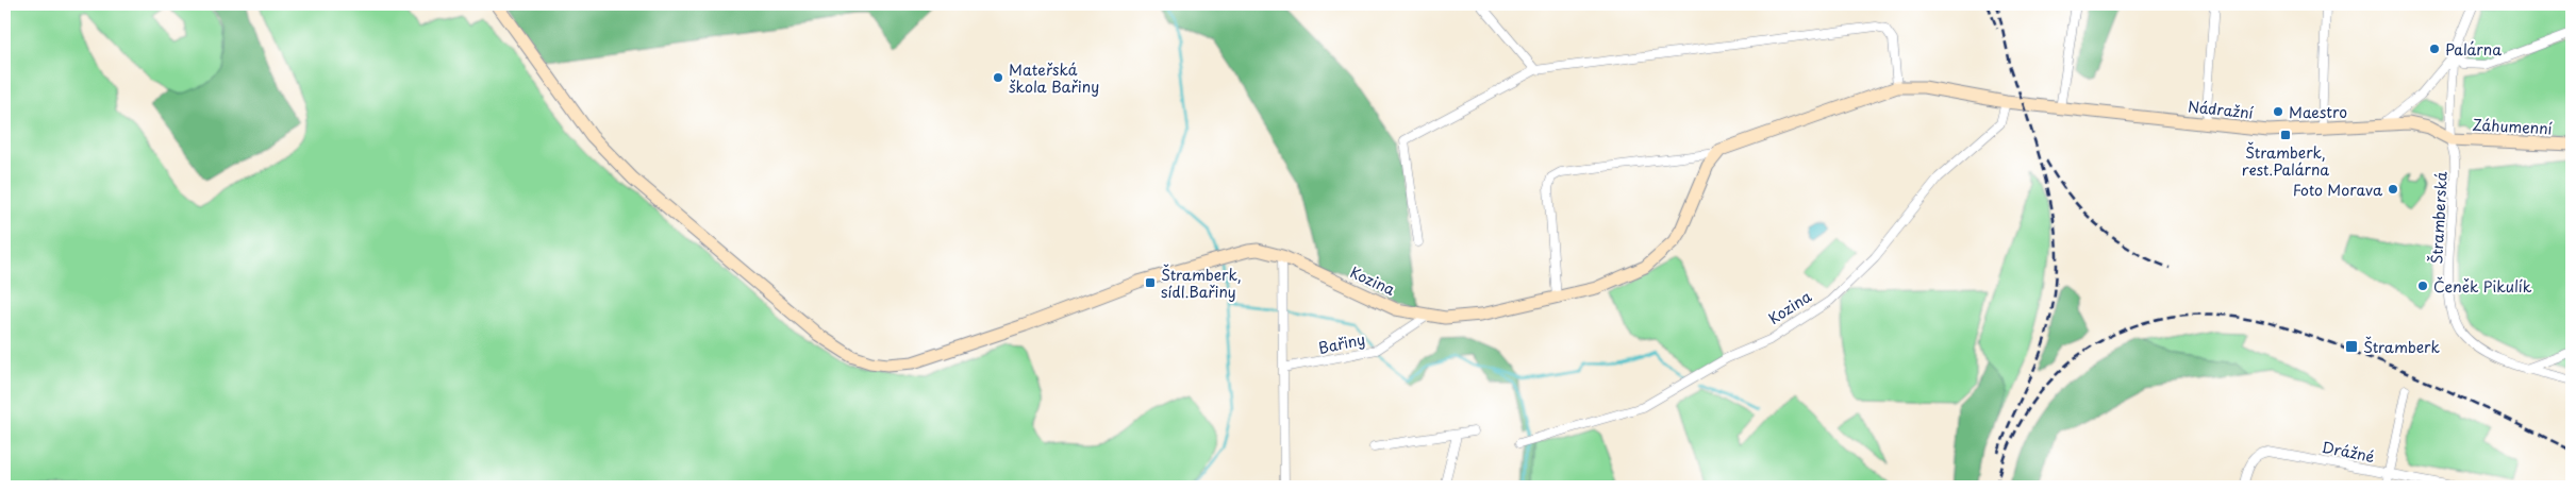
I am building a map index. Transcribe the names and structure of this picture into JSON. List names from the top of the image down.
{
  "streets": {
    "main road": ["Nádražní", "Záhumenní", "Kozina"],
    "street": ["Štramberská", "Bařiny", "Drážné"]
  },
  "crossings": [
    ["Nádražní", "Záhumenní"],
    ["Nádražní", "Štramberská"],
    ["Nádražní", "Kozina"],
    ["Záhumenní", "Štramberská"],
    ["Kozina", "Bařiny"]
  ],
  "places": {
    "other": [
      "Palárna",
      "Mateřská škola Bařiny",
      "Maestro",
      "Foto Morava",
      "Čeněk Pikulík"
    ],
    "transit": ["Štramberk, rest.Palárna", "Štramberk, sídl.Bařiny", "Štramberk"]
  }
}
